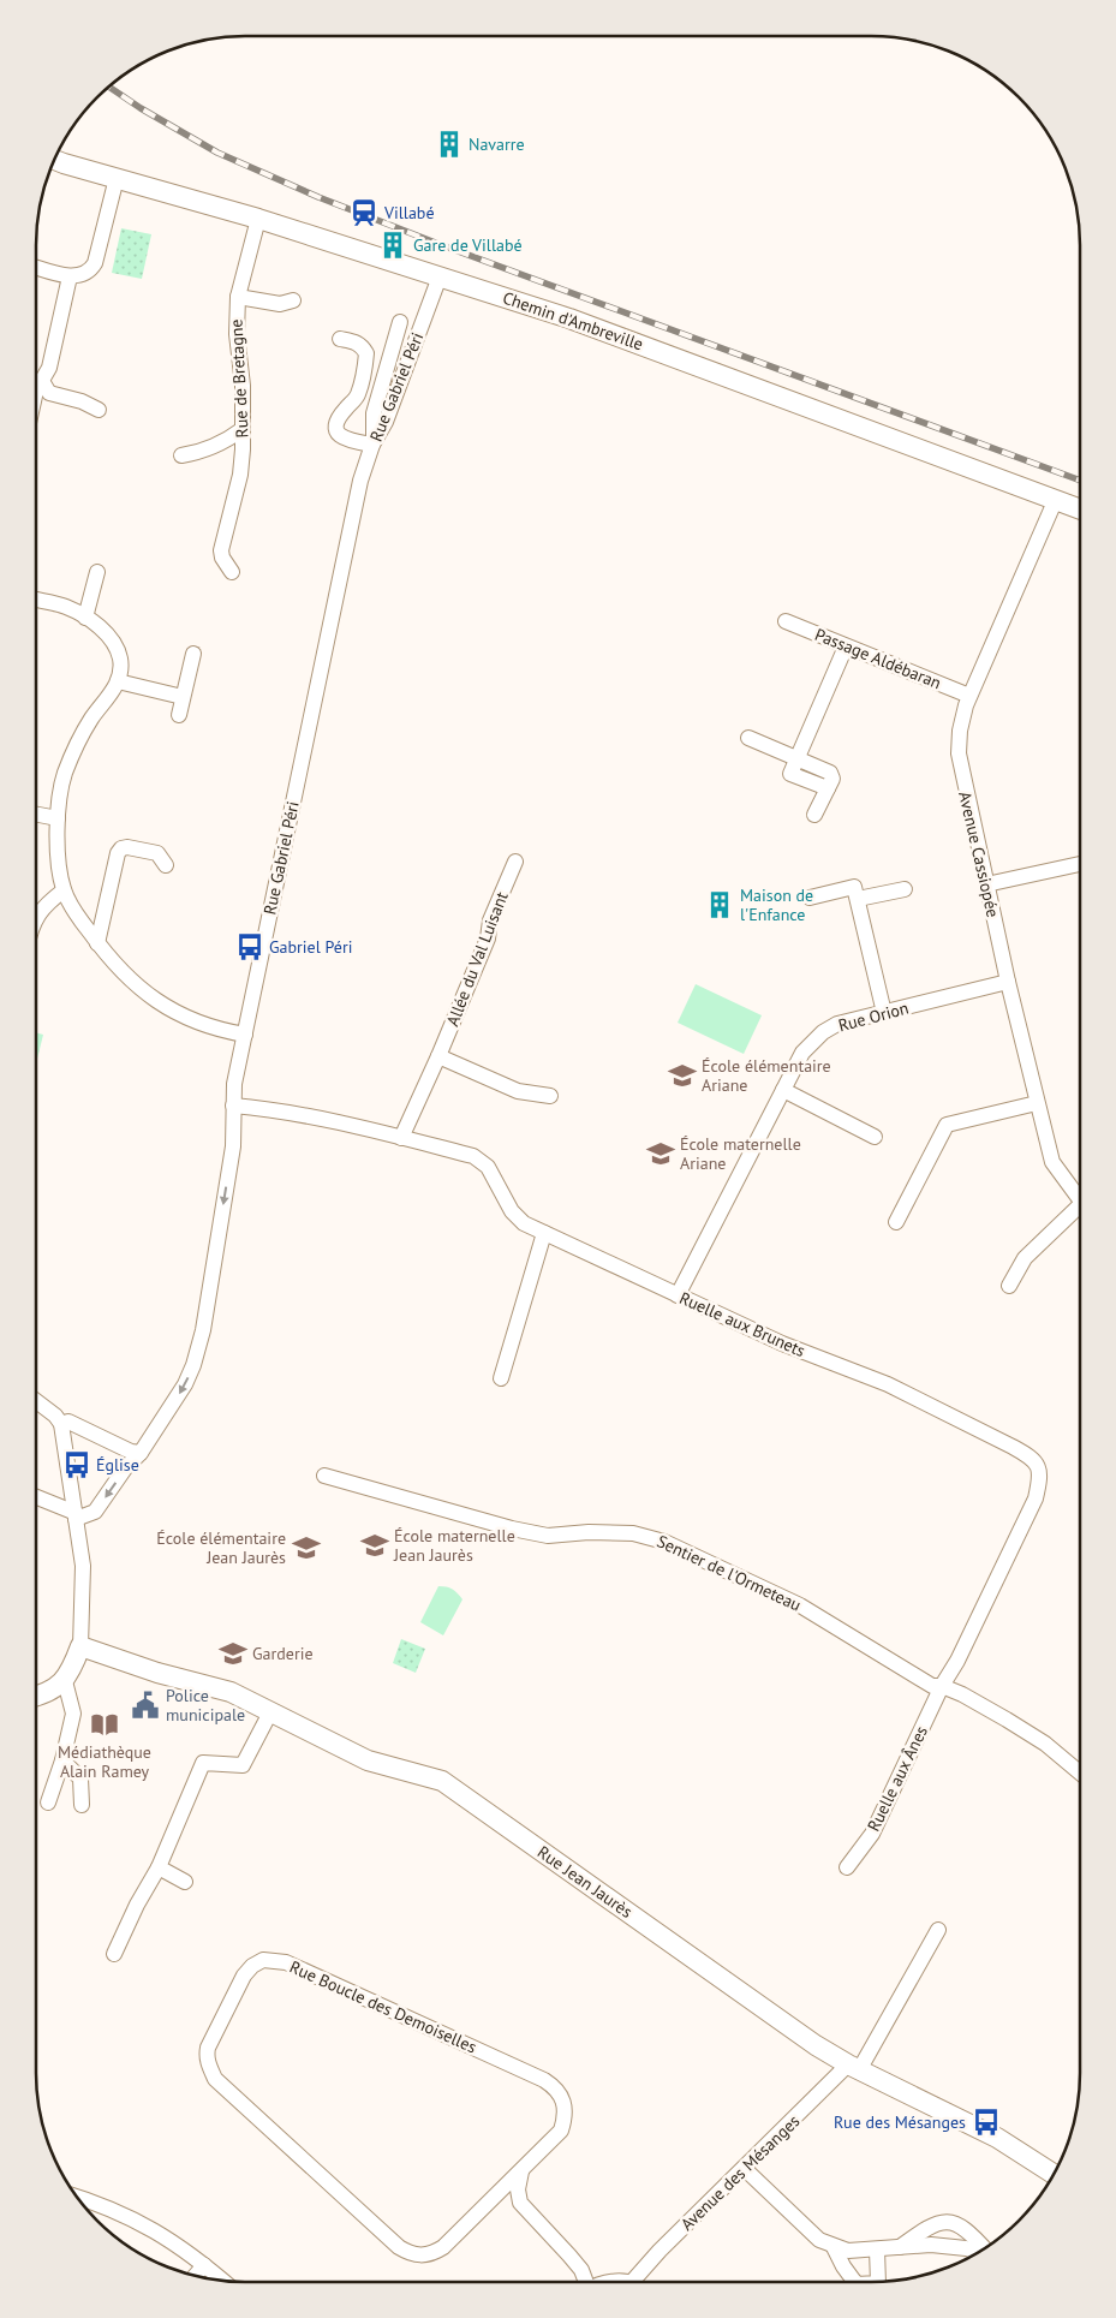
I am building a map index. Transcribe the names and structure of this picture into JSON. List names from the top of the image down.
{
  "streets": {
    "street": [
      "Chemin d'Ambreville",
      "Rue de Bretagne",
      "Rue Gabriel Péri",
      "Passage Aldébaran",
      "Avenue Cassiopée",
      "Allée du Val Luisant",
      "Rue Orion",
      "Ruelle aux Brunets",
      "Sentier de l'Ormeteau",
      "Ruelle aux Ânes",
      "Rue Jean Jaurès",
      "Rue Boucle des Demoiselles",
      "Avenue des Mésanges"
    ]
  },
  "crossings": [
    ["Chemin d'Ambreville", "Rue de Bretagne"],
    ["Chemin d'Ambreville", "Rue Gabriel Péri"],
    ["Chemin d'Ambreville", "Avenue Cassiopée"],
    ["Rue Gabriel Péri", "Ruelle aux Brunets"],
    ["Passage Aldébaran", "Avenue Cassiopée"],
    ["Avenue Cassiopée", "Rue Orion"],
    ["Allée du Val Luisant", "Ruelle aux Brunets"],
    ["Rue Orion", "Ruelle aux Brunets"],
    ["Ruelle aux Brunets", "Sentier de l'Ormeteau"],
    ["Ruelle aux Brunets", "Ruelle aux Ânes"],
    ["Sentier de l'Ormeteau", "Ruelle aux Ânes"],
    ["Rue Jean Jaurès", "Avenue des Mésanges"]
  ],
  "places": {
    "building": ["Navarre", "Gare de Villabé", "Maison de l'Enfance"],
    "station": ["Villabé"],
    "bus stop": ["Gabriel Péri", "Église", "Rue des Mésanges"],
    "school or university": [
      "École élémentaire Ariane",
      "École maternelle Ariane",
      "École maternelle Jean Jaurès",
      "École élémentaire Jean Jaurès",
      "Garderie"
    ],
    "public building": ["Police municipale"],
    "library": ["Médiathèque Alain Ramey"]
  }
}
